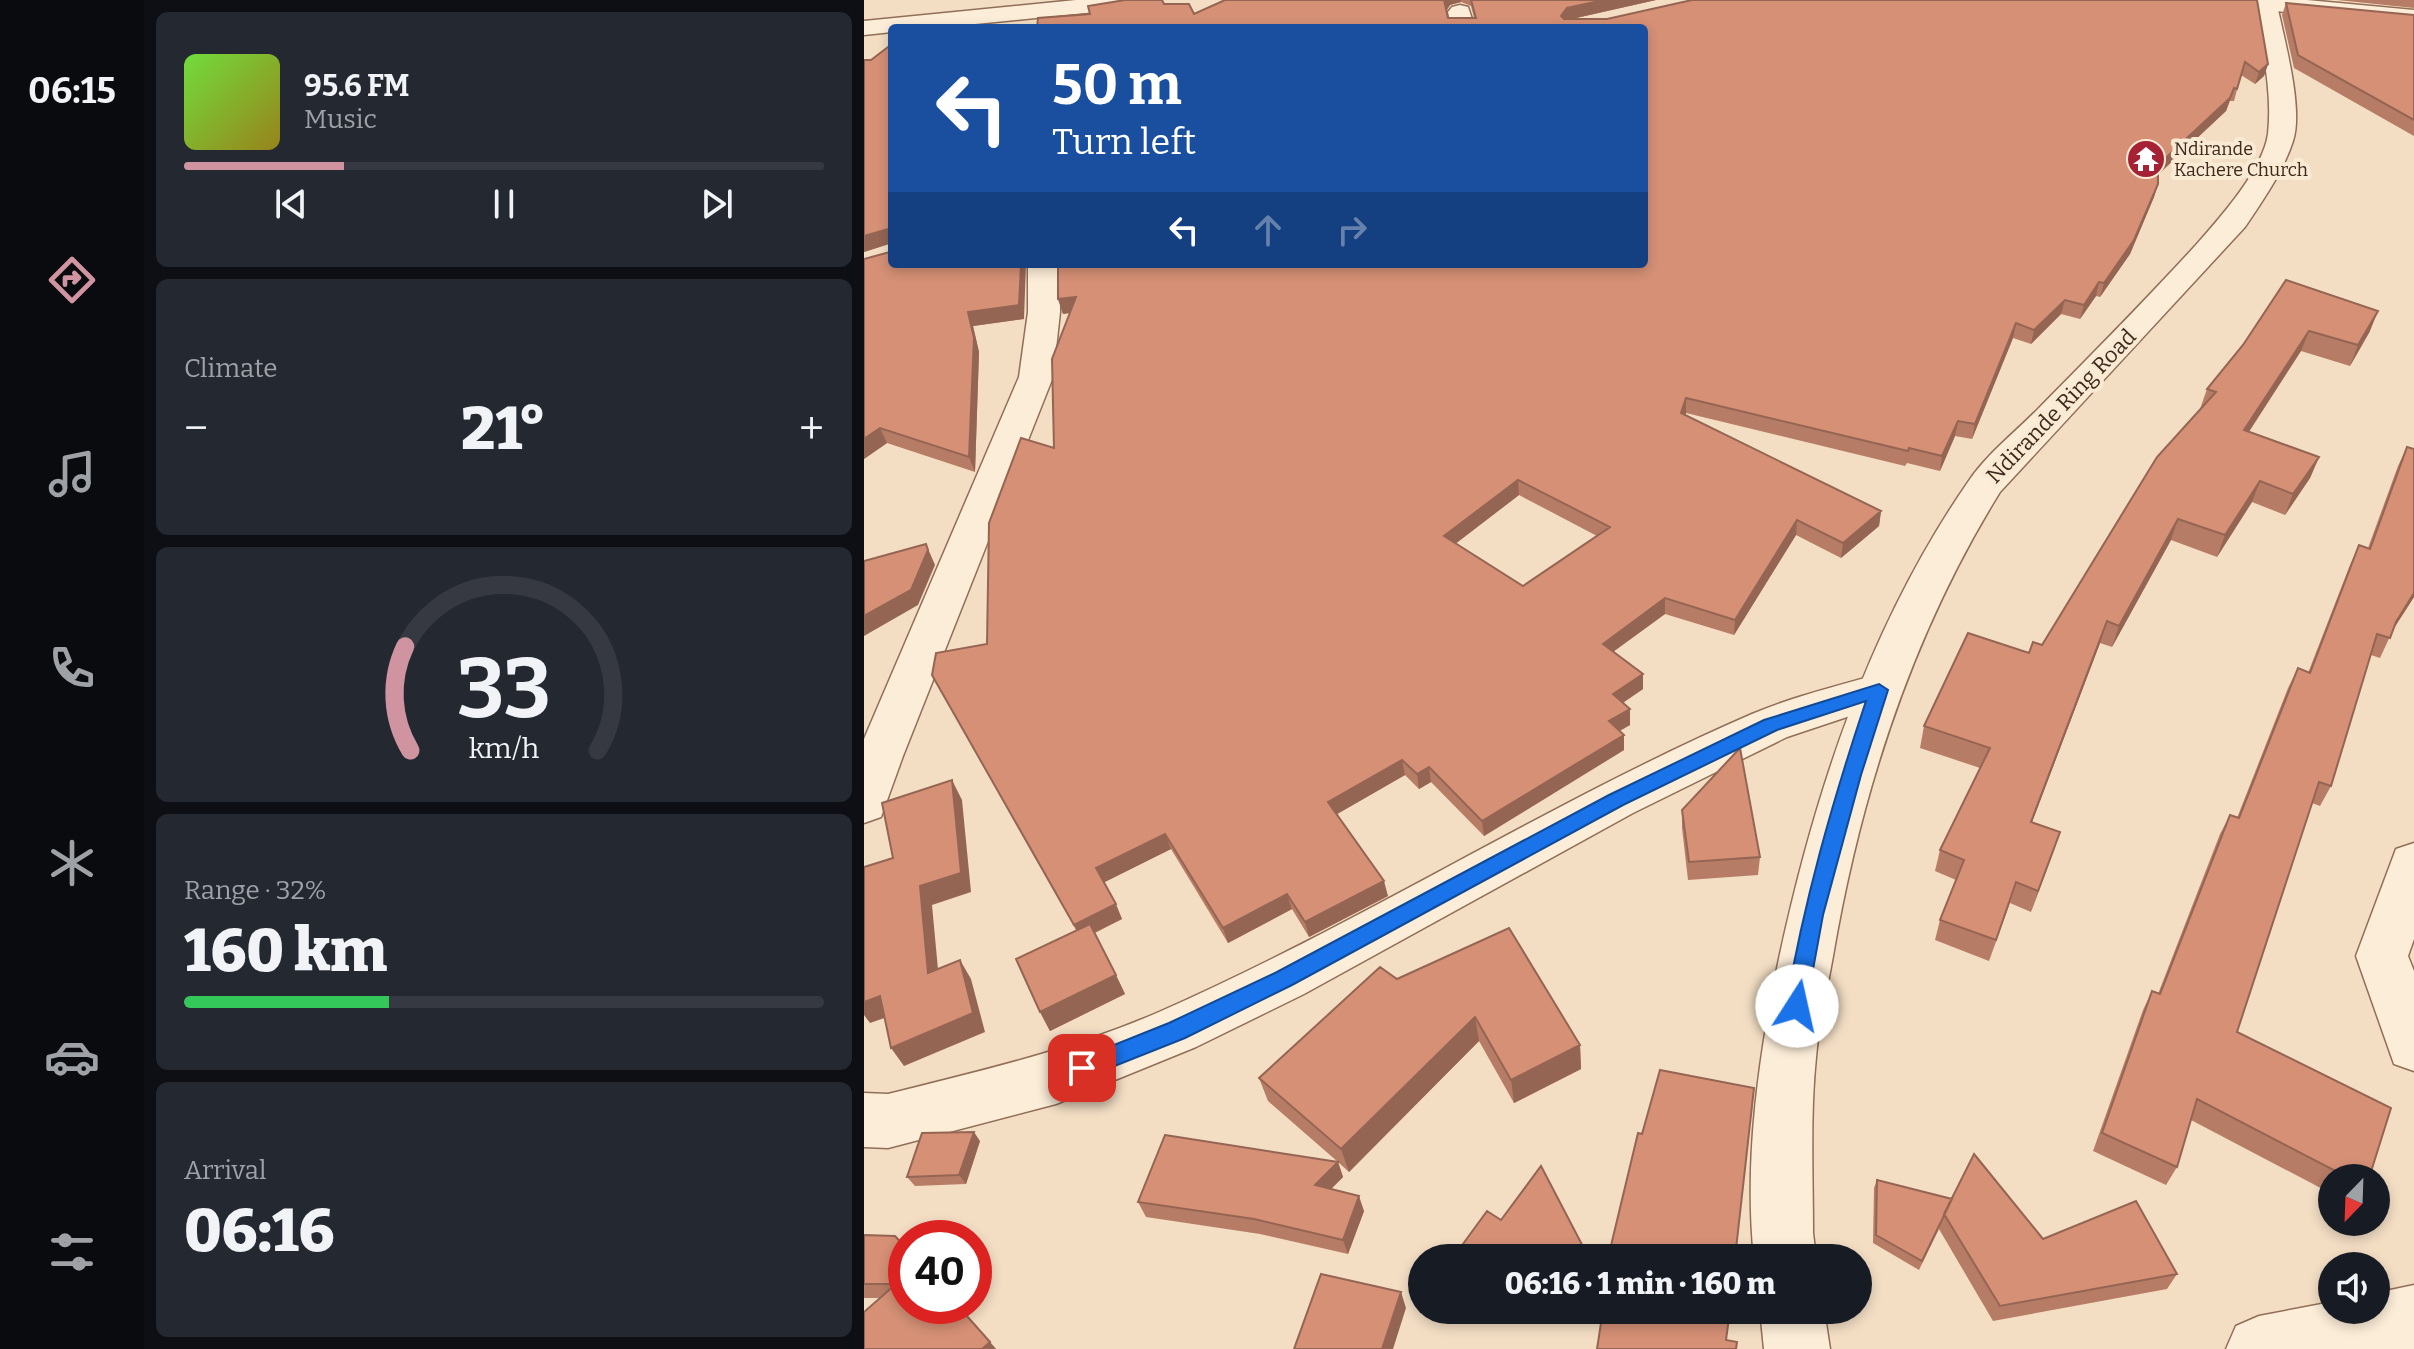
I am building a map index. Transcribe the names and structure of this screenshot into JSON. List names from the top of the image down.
{
  "streets": {
    "street": ["Ndirande Ring Road"]
  },
  "places": {
    "temple": ["Ndirande Kachere Church"]
  },
  "north": "bottom left",
  "page": {
    "tabs": "06:15",
    "turn": ["50 m", "Turn left"],
    "song": ["95.6 FM", "Music"],
    "tile": [
      "Climate",
      ["Range · 32%", "160 km"],
      ["Arrival", "06:16"]
    ],
    "heat": ["−", "21°", "+"],
    "limit": "40",
    "trip": "06:16 · 1 min · 160 m",
    "gauge": ["33", "km/h"]
  }
}
